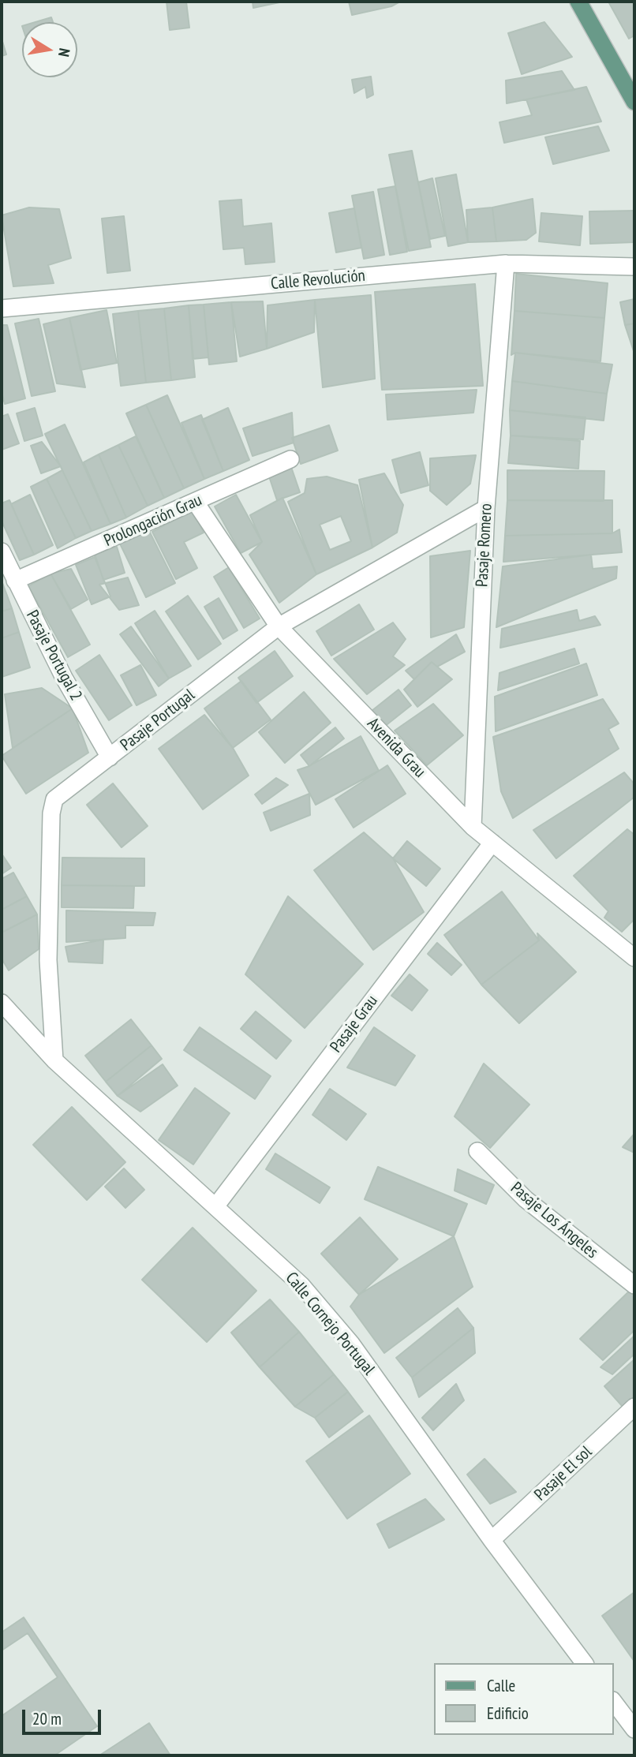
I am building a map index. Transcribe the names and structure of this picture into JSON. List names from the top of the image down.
{
  "streets": {
    "street": [
      "Calle Revolución",
      "Prolongación Grau",
      "Pasaje Romero",
      "Pasaje Portugal 2",
      "Pasaje Portugal",
      "Avenida Grau",
      "Pasaje Grau",
      "Pasaje Los Ángeles",
      "Calle Cornejo Portugal",
      "Pasaje El sol"
    ]
  },
  "crossings": [
    ["Calle Revolución", "Pasaje Romero"],
    ["Prolongación Grau", "Pasaje Portugal 2"],
    ["Prolongación Grau", "Avenida Grau"],
    ["Pasaje Romero", "Pasaje Portugal"],
    ["Pasaje Romero", "Avenida Grau"],
    ["Pasaje Portugal 2", "Pasaje Portugal"],
    ["Pasaje Portugal", "Avenida Grau"],
    ["Pasaje Portugal", "Calle Cornejo Portugal"],
    ["Avenida Grau", "Pasaje Grau"],
    ["Pasaje Grau", "Calle Cornejo Portugal"],
    ["Calle Cornejo Portugal", "Pasaje El sol"]
  ],
  "legend": ["Calle", "Edificio"],
  "scale_bar": "20 m",
  "north": "right"
}
